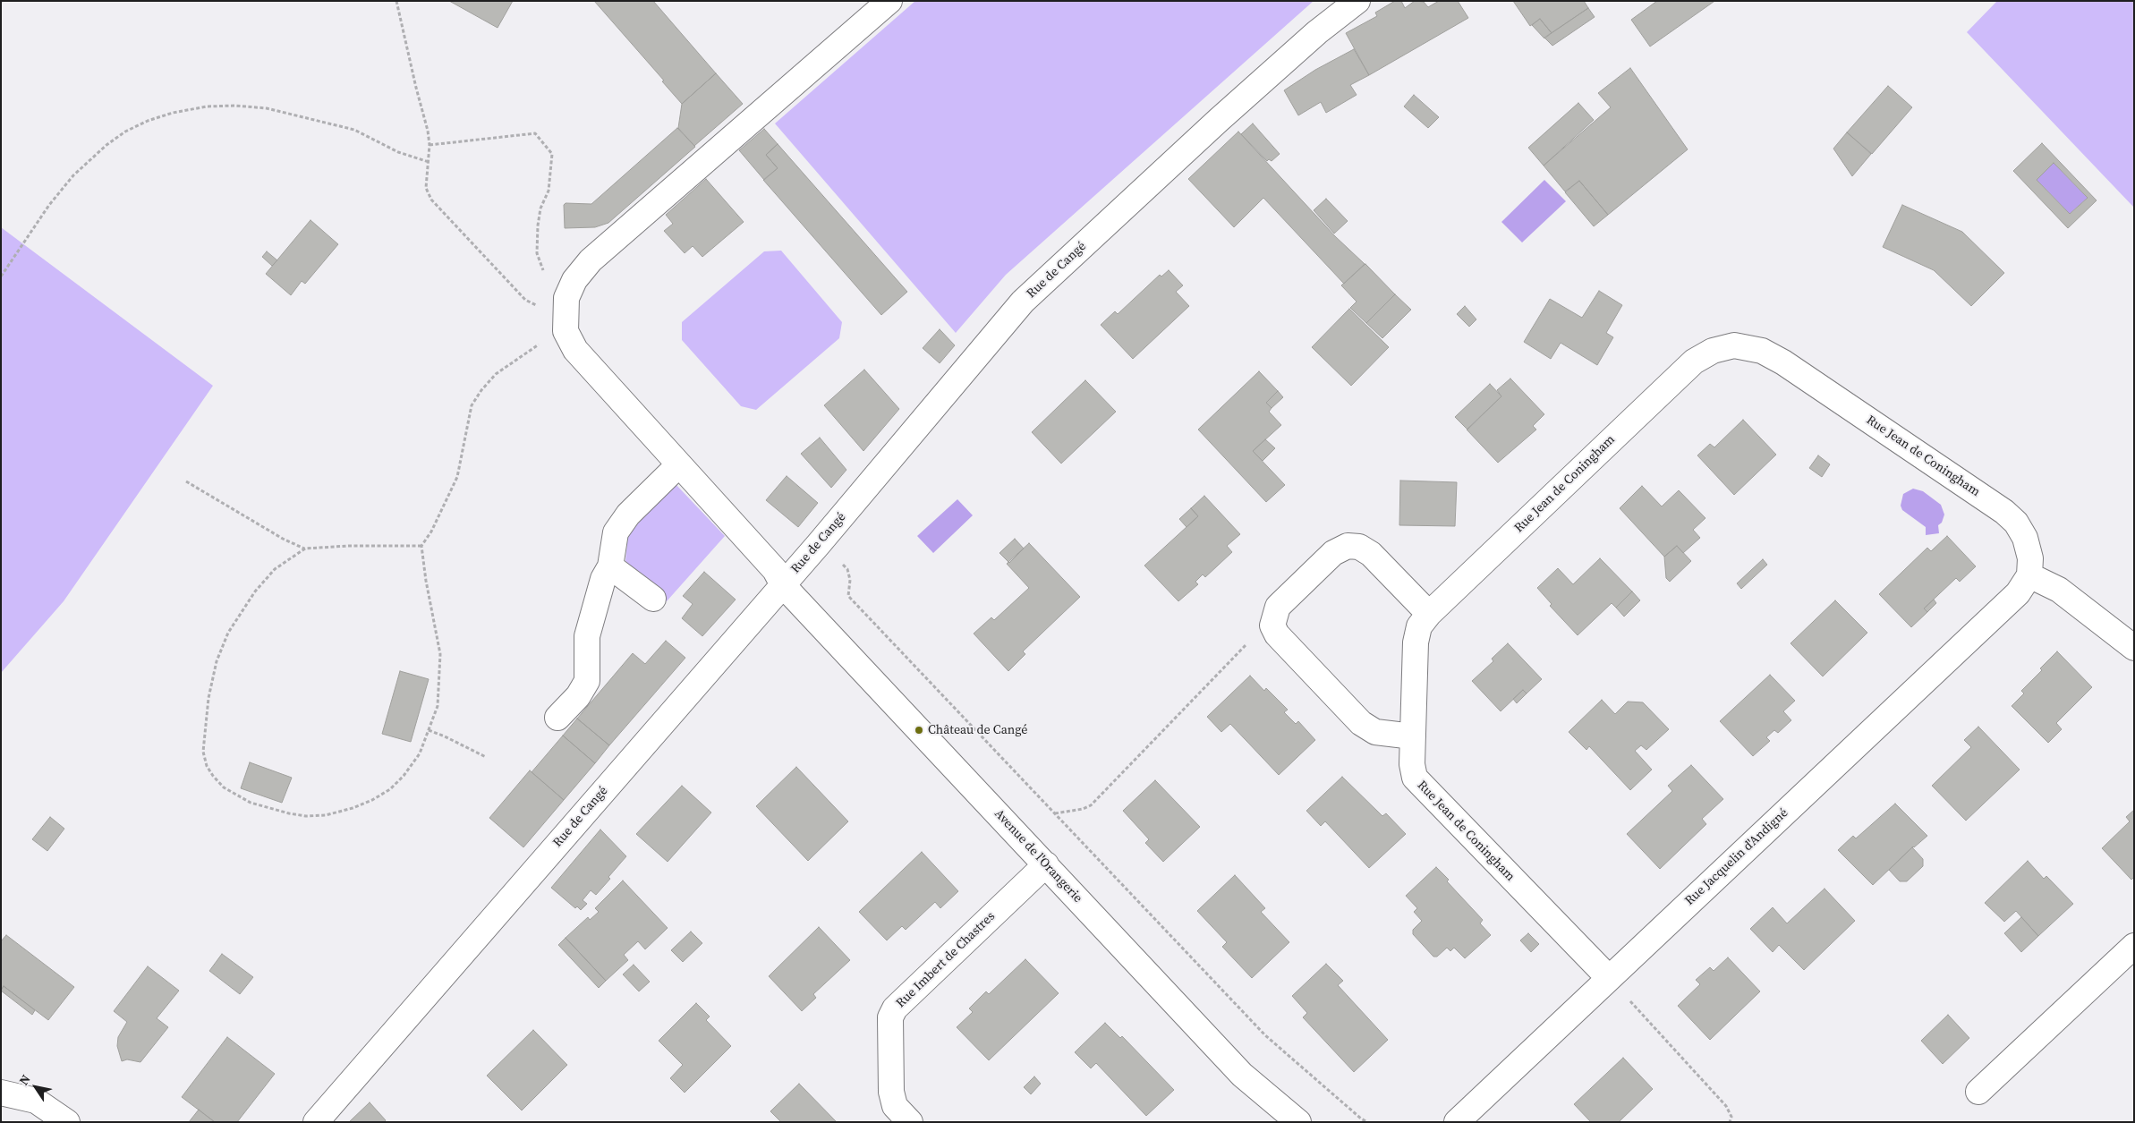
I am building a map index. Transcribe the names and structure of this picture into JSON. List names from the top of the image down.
{
  "streets": {
    "street": [
      "Rue de Cangé",
      "Rue Jean de Coningham",
      "Avenue de l'Orangerie",
      "Rue Jacquelin d'Andigné",
      "Rue Imbert de Chastres"
    ]
  },
  "crossings": [
    ["Rue de Cangé", "Avenue de l'Orangerie"],
    ["Rue Jean de Coningham", "Rue Jacquelin d'Andigné"],
    ["Avenue de l'Orangerie", "Rue Imbert de Chastres"]
  ],
  "places": ["Château de Cangé"],
  "north": "top left"
}
